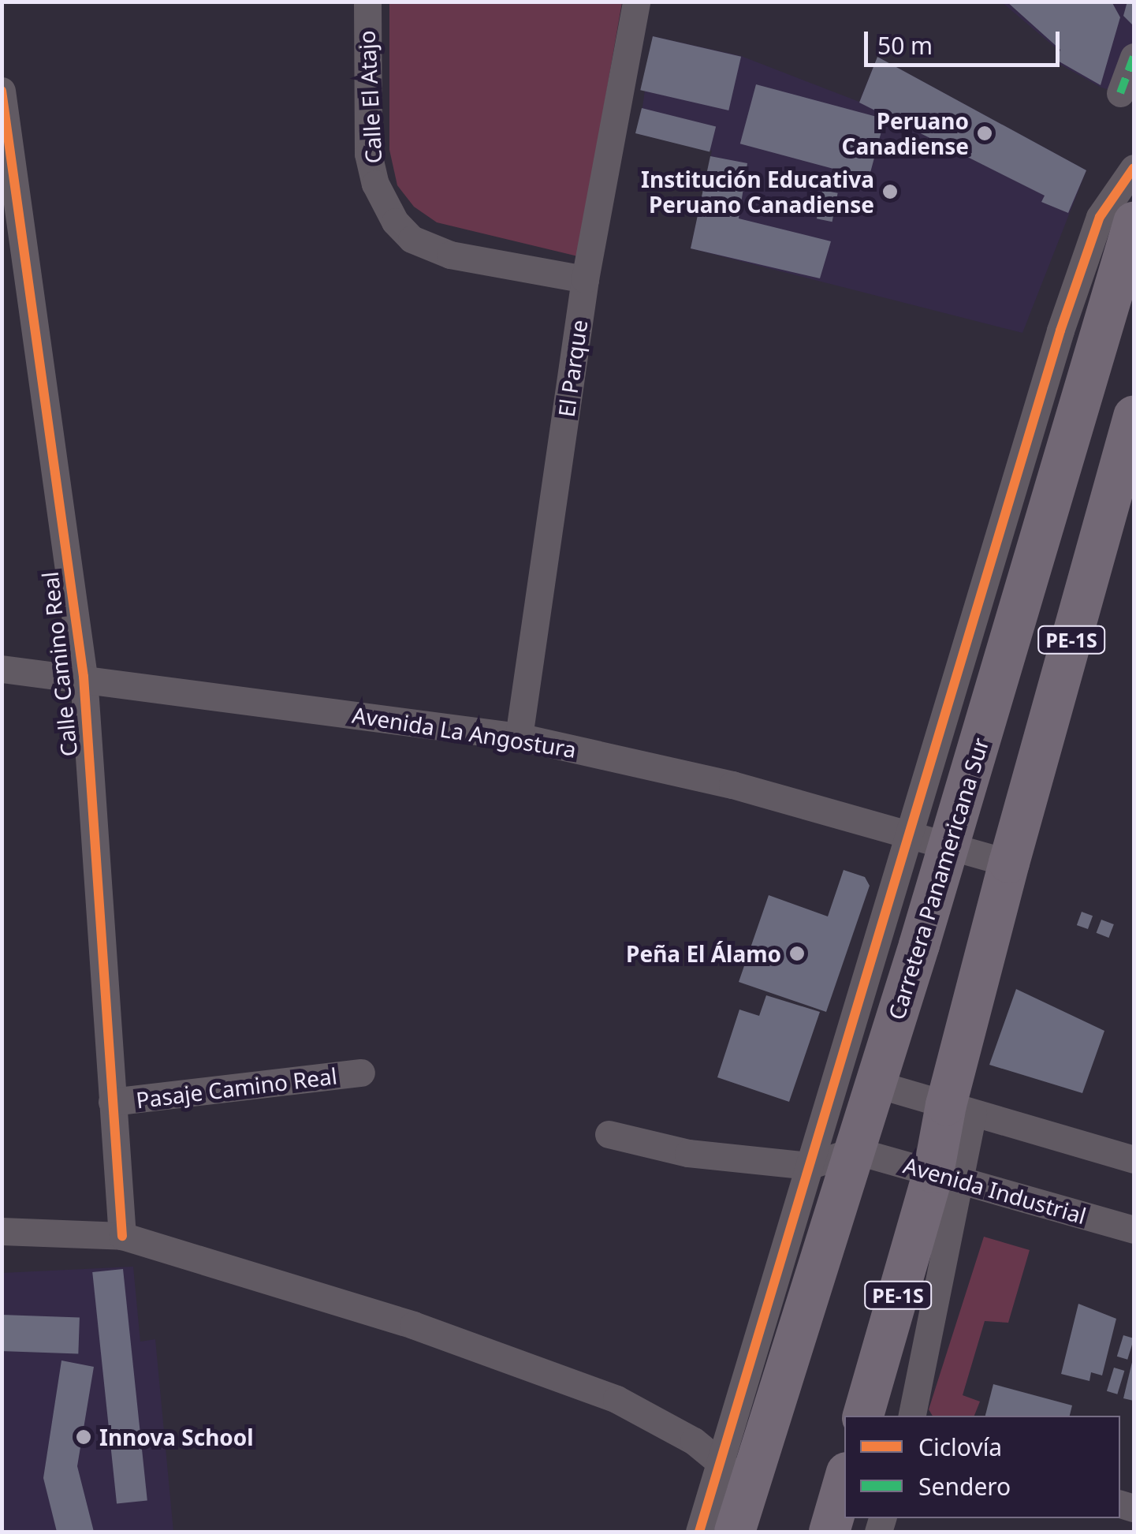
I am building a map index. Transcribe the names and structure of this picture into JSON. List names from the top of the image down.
{
  "streets": {
    "highway": ["PE-1S", "Carretera Panamericana Sur"],
    "street": [
      "Calle El Atajo",
      "El Parque",
      "Calle Camino Real",
      "Avenida La Angostura",
      "Pasaje Camino Real",
      "Avenida Industrial"
    ]
  },
  "crossings": [
    ["Calle El Atajo", "El Parque"],
    ["El Parque", "Avenida La Angostura"],
    ["PE-1S", "Avenida La Angostura"],
    ["PE-1S", "Avenida Industrial"],
    ["Calle Camino Real", "Avenida La Angostura"],
    ["Calle Camino Real", "Pasaje Camino Real"],
    ["Avenida La Angostura", "Carretera Panamericana Sur"],
    ["Carretera Panamericana Sur", "Avenida Industrial"]
  ],
  "places": [
    "Peruano Canadiense",
    "Institución Educativa Peruano Canadiense",
    "Peña El Álamo",
    "Innova School"
  ],
  "legend": ["Ciclovía", "Sendero"],
  "scale_bar": "50 m"
}
